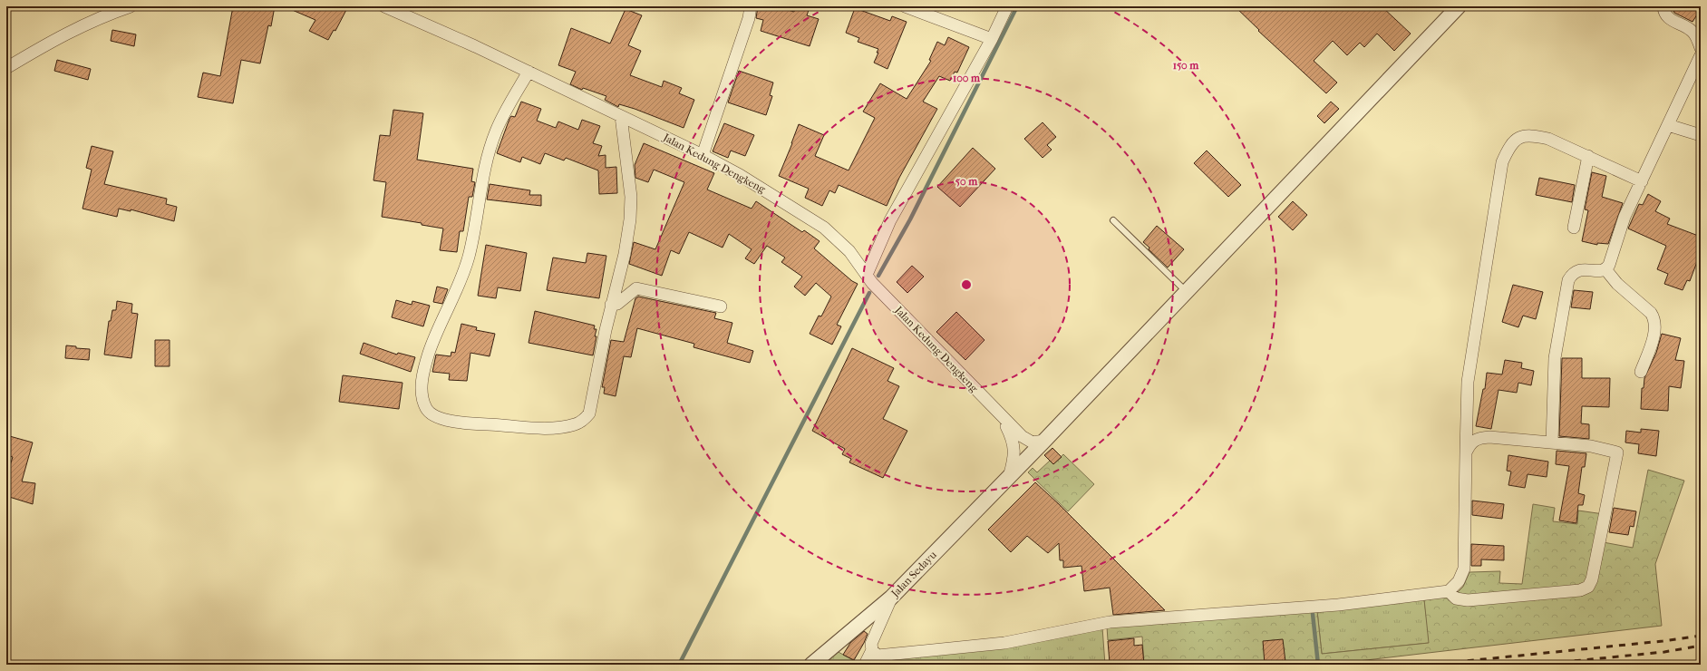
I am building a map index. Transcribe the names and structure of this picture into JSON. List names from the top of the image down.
{
  "streets": {
    "street": ["Jalan Kedung Dengkeng", "Jalan Sedayu"]
  },
  "rings": ["150 m", "100 m", "50 m"]
}
